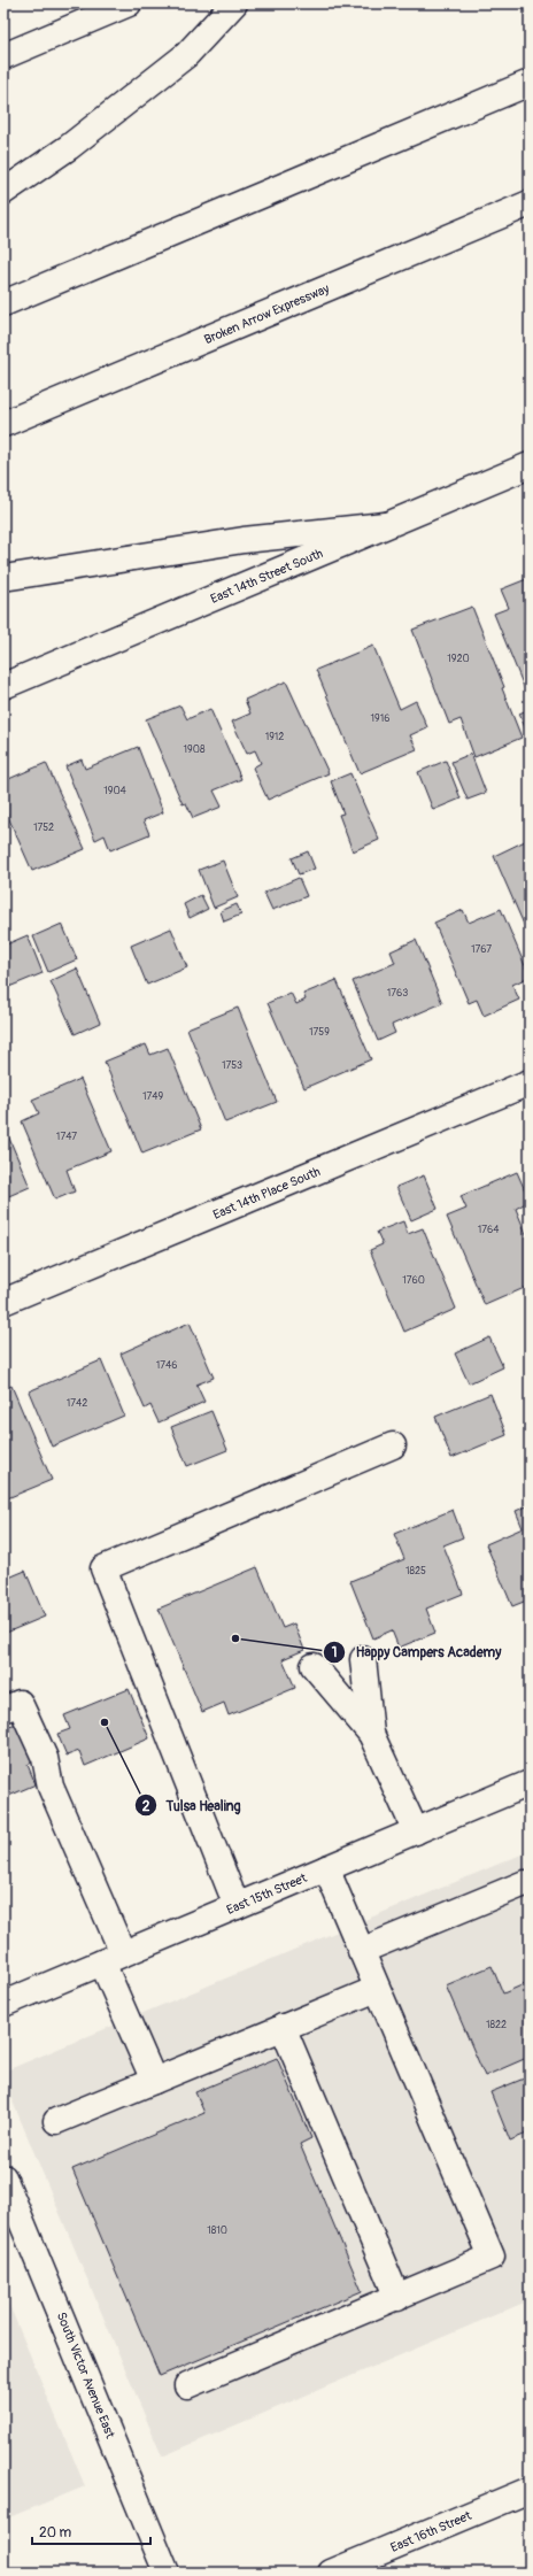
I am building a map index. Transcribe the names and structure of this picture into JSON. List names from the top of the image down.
{
  "streets": {
    "main road": [
      "Broken Arrow Expressway",
      "East 14th Street South",
      "East 14th Place South",
      "East 15th Street",
      "South Victor Avenue East",
      "East 16th Street"
    ]
  },
  "places": ["Happy Campers Academy", "Tulsa Healing"],
  "house_numbers": [
    "1920",
    "1916",
    "1912",
    "1908",
    "1904",
    "1752",
    "1767",
    "1763",
    "1759",
    "1753",
    "1749",
    "1747",
    "1764",
    "1760",
    "1746",
    "1742",
    "1825",
    "1822",
    "1810"
  ],
  "scale_bar": "20 m"
}
